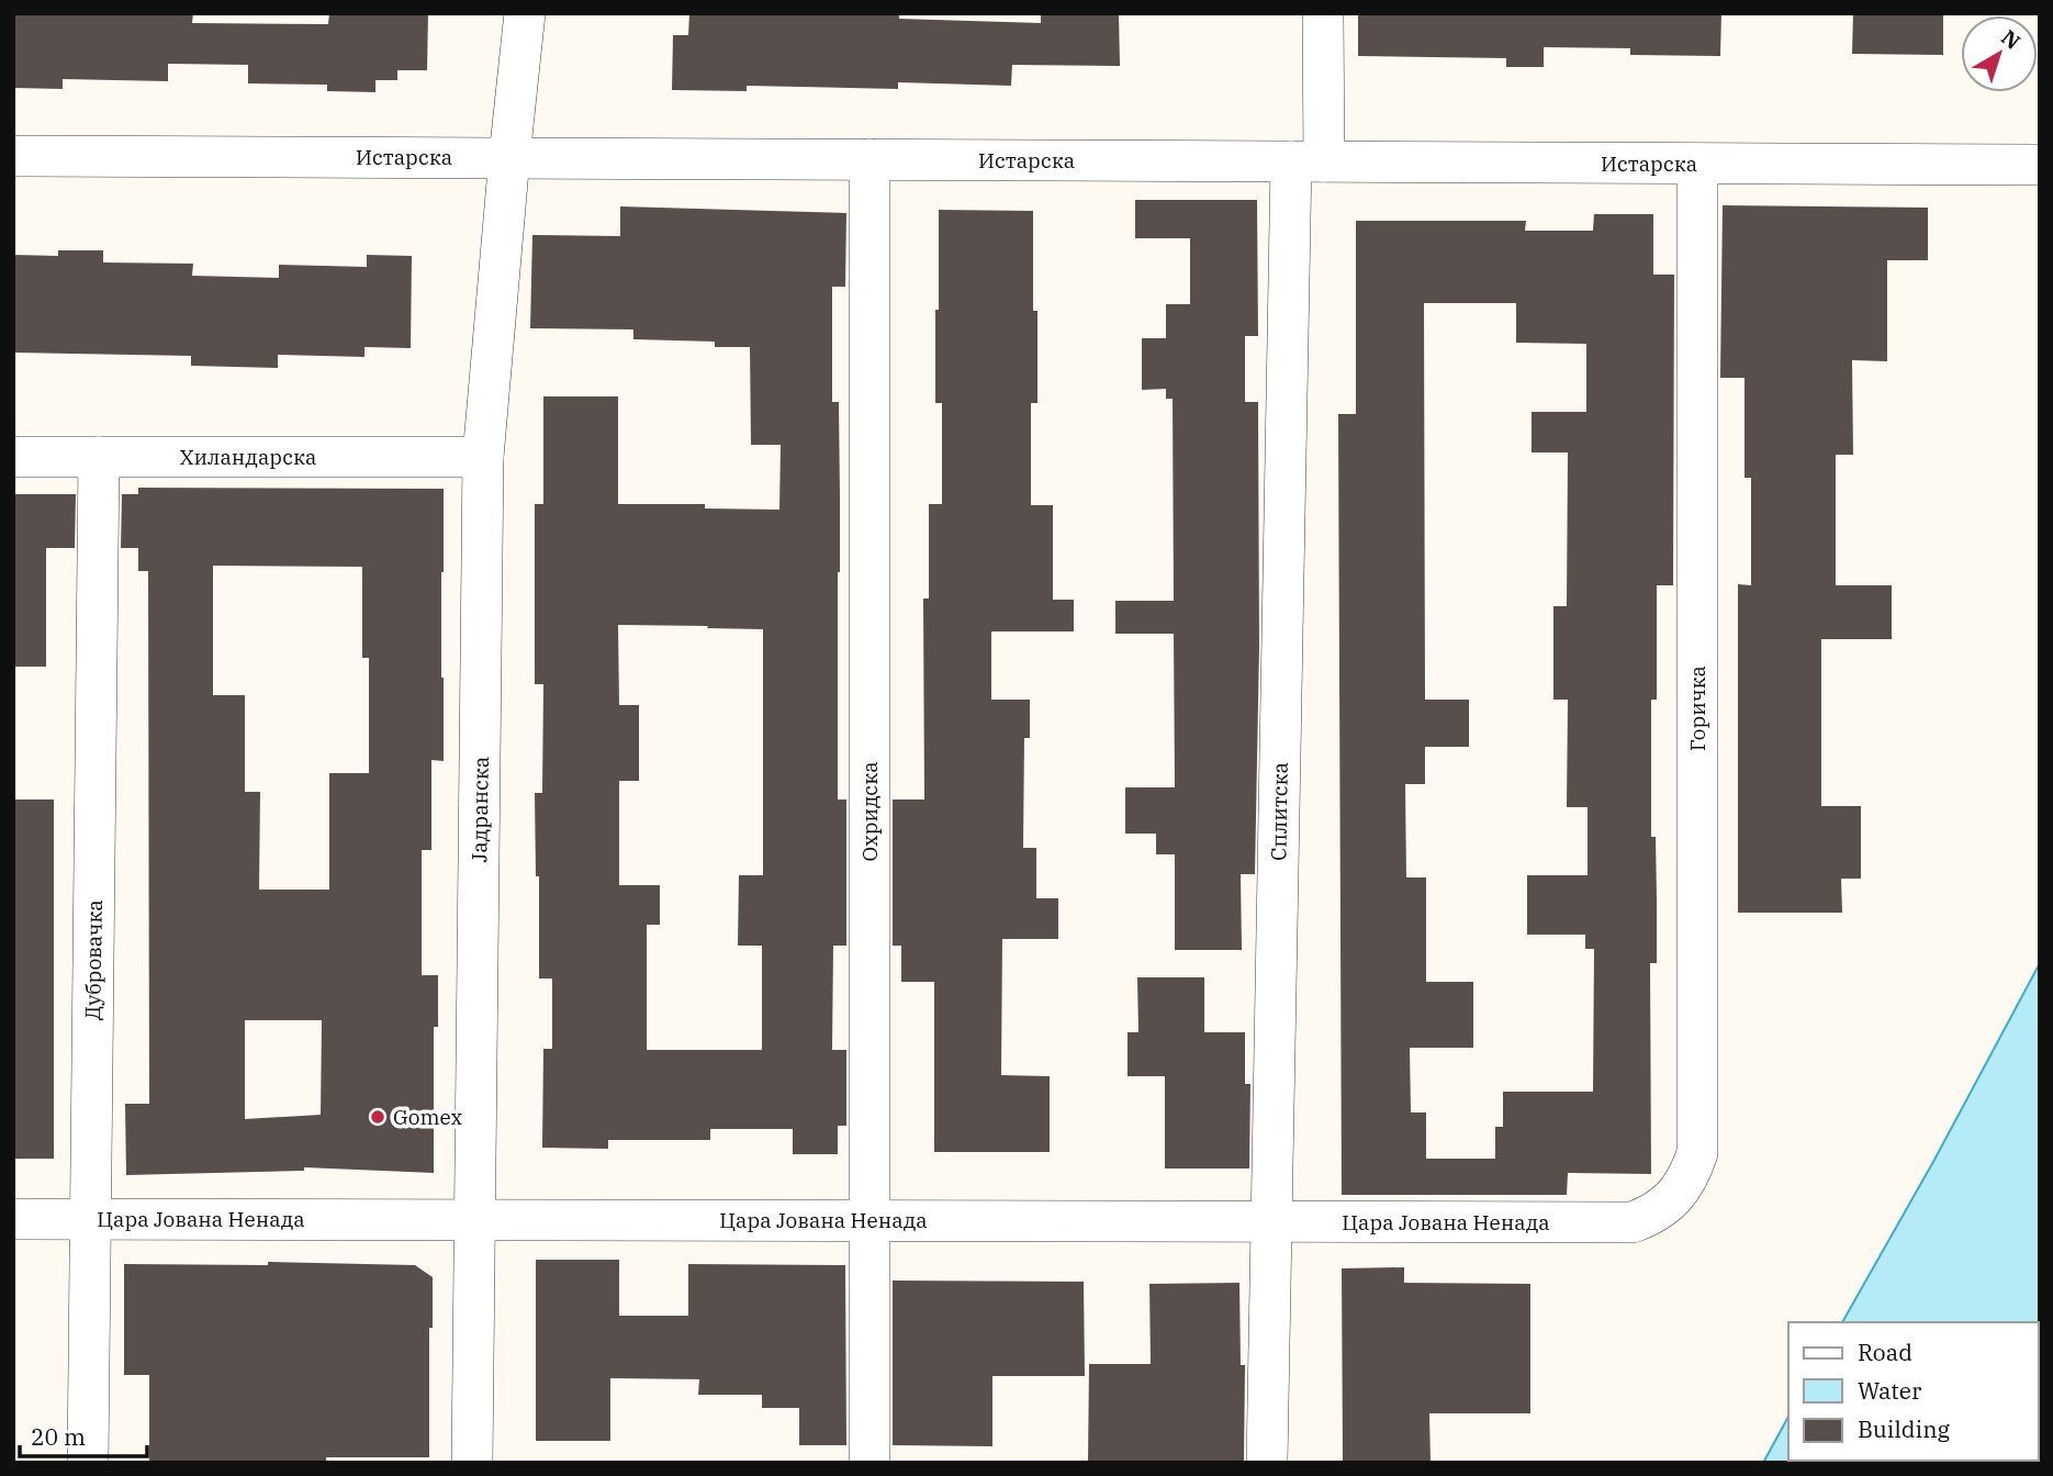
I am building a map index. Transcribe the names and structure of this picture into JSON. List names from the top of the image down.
{
  "streets": {
    "street": [
      "Истарска",
      "Хиландарска",
      "Горичка",
      "Јадранска",
      "Охридска",
      "Сплитска",
      "Дубровачка",
      "Цара Јована Ненада"
    ]
  },
  "crossings": [
    ["Истарска", "Горичка"],
    ["Истарска", "Јадранска"],
    ["Истарска", "Охридска"],
    ["Истарска", "Сплитска"],
    ["Хиландарска", "Јадранска"],
    ["Хиландарска", "Дубровачка"],
    ["Горичка", "Цара Јована Ненада"],
    ["Јадранска", "Цара Јована Ненада"],
    ["Охридска", "Цара Јована Ненада"],
    ["Сплитска", "Цара Јована Ненада"],
    ["Дубровачка", "Цара Јована Ненада"]
  ],
  "places": ["Gomex"],
  "legend": ["Road", "Water", "Building"],
  "scale_bar": "20 m",
  "north": "top right"
}
